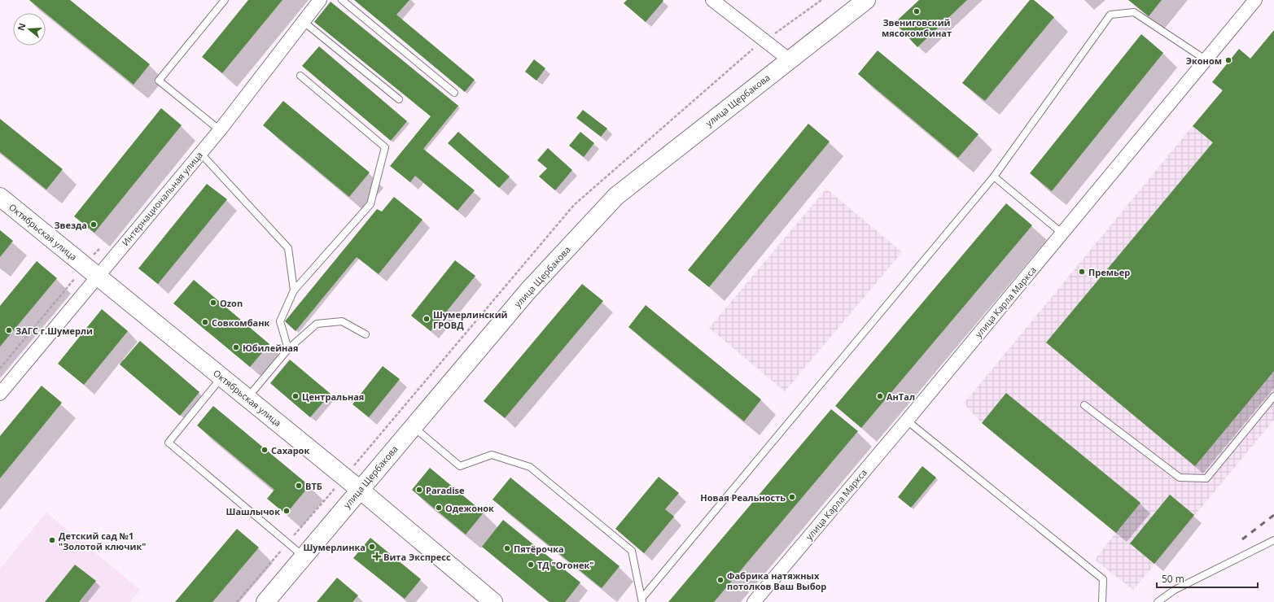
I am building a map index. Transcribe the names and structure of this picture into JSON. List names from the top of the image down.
{
  "streets": {
    "main road": ["улица Щербакова", "Октябрьская улица"],
    "street": ["Интернациональная улица", "улица Карла Маркса"]
  },
  "crossings": [
    ["улица Щербакова", "Октябрьская улица"],
    ["Интернациональная улица", "Октябрьская улица"]
  ],
  "places": {
    "other": [
      "Звениговский мясокомбинат",
      "Эконом",
      "Звезда",
      "Премьер",
      "Ozon",
      "Шумерлинский ГРОВД",
      "Совкомбанк",
      "ЗАГС г.Шумерли",
      "Юбилейная",
      "Центральная",
      "АнТал",
      "Сахарок",
      "ВТБ",
      "Paradise",
      "Новая Реальность",
      "Одежонок",
      "Шашлычок",
      "Детский сад №1 \"Золотой ключик\"",
      "Шумерлинка",
      "Пятёрочка",
      "ТД \"Огонек\"",
      "Фабрика натяжных потолков Ваш Выбор"
    ],
    "health": ["Вита Экспресс"]
  },
  "scale_bar": "50 m",
  "north": "left"
}
